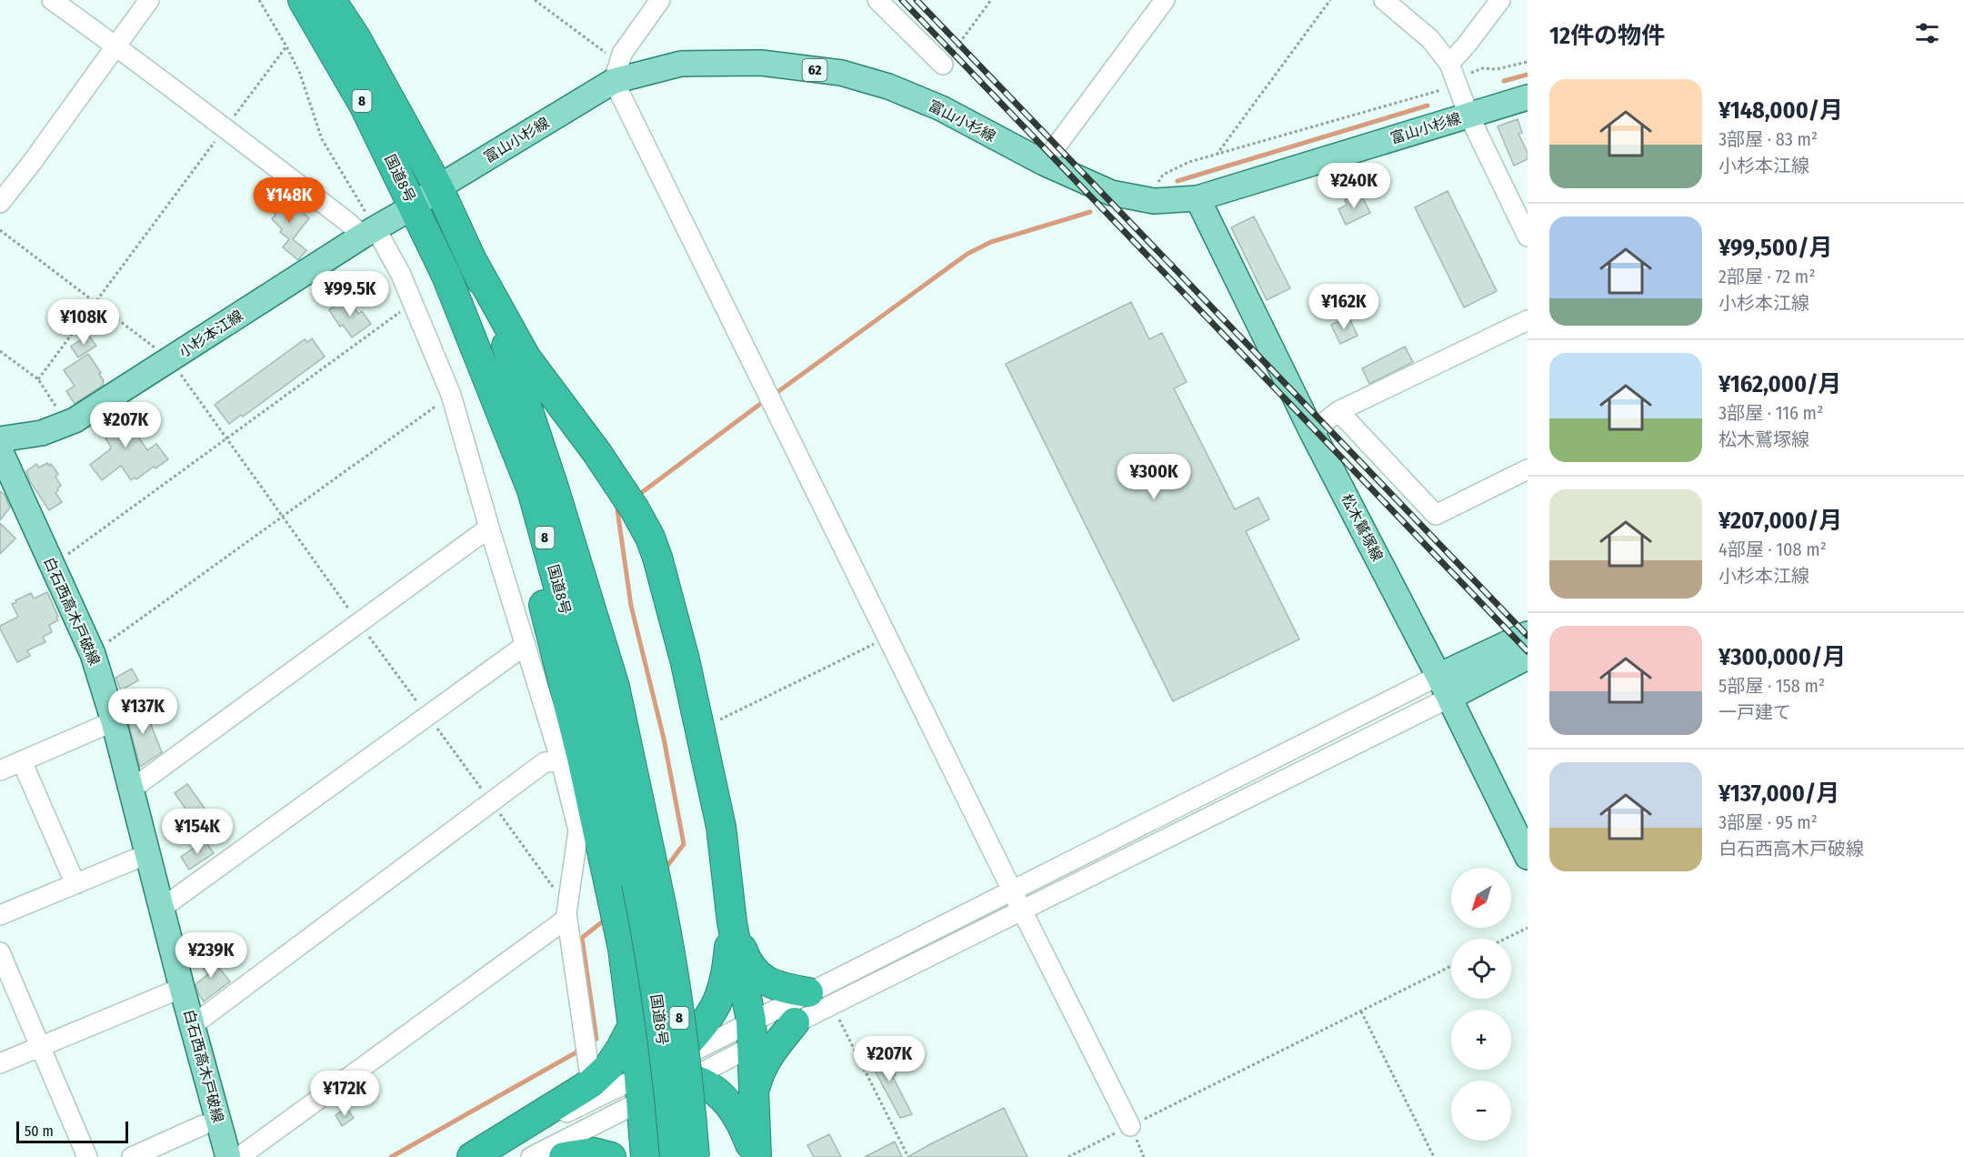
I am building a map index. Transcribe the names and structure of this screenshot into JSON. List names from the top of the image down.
{
  "streets": {
    "highway": ["8", "国道8号"],
    "main road": [
      "62",
      "富山小杉線",
      "小杉本江線",
      "松木鷲塚線",
      "白石西高木戸破線"
    ]
  },
  "crossings": [
    ["富山小杉線", "国道8号"],
    ["富山小杉線", "小杉本江線"],
    ["富山小杉線", "松木鷲塚線"],
    ["国道8号", "小杉本江線"]
  ],
  "scale_bar": "50 m",
  "north": "bottom left",
  "page": {
    "heading": "12件の物件",
    "list": [
      {
        "name": "¥148,000/月",
        "note": "3部屋 · 83 m² · 小杉本江線"
      },
      {
        "name": "¥99,500/月",
        "note": "2部屋 · 72 m² · 小杉本江線"
      },
      {
        "name": "¥162,000/月",
        "note": "3部屋 · 116 m² · 松木鷲塚線"
      },
      {
        "name": "¥207,000/月",
        "note": "4部屋 · 108 m² · 小杉本江線"
      },
      {
        "name": "¥300,000/月",
        "note": "5部屋 · 158 m² · 一戸建て"
      },
      {
        "name": "¥137,000/月",
        "note": "3部屋 · 95 m² · 白石西高木戸破線"
      }
    ],
    "price": [
      "¥240K",
      "¥148K",
      "¥99.5K",
      "¥162K",
      "¥108K",
      "¥207K",
      "¥300K",
      "¥137K",
      "¥154K",
      "¥239K",
      "¥207K",
      "¥172K"
    ],
    "map_buttons": ["+", "−"],
    "scale": "50 m"
  }
}
